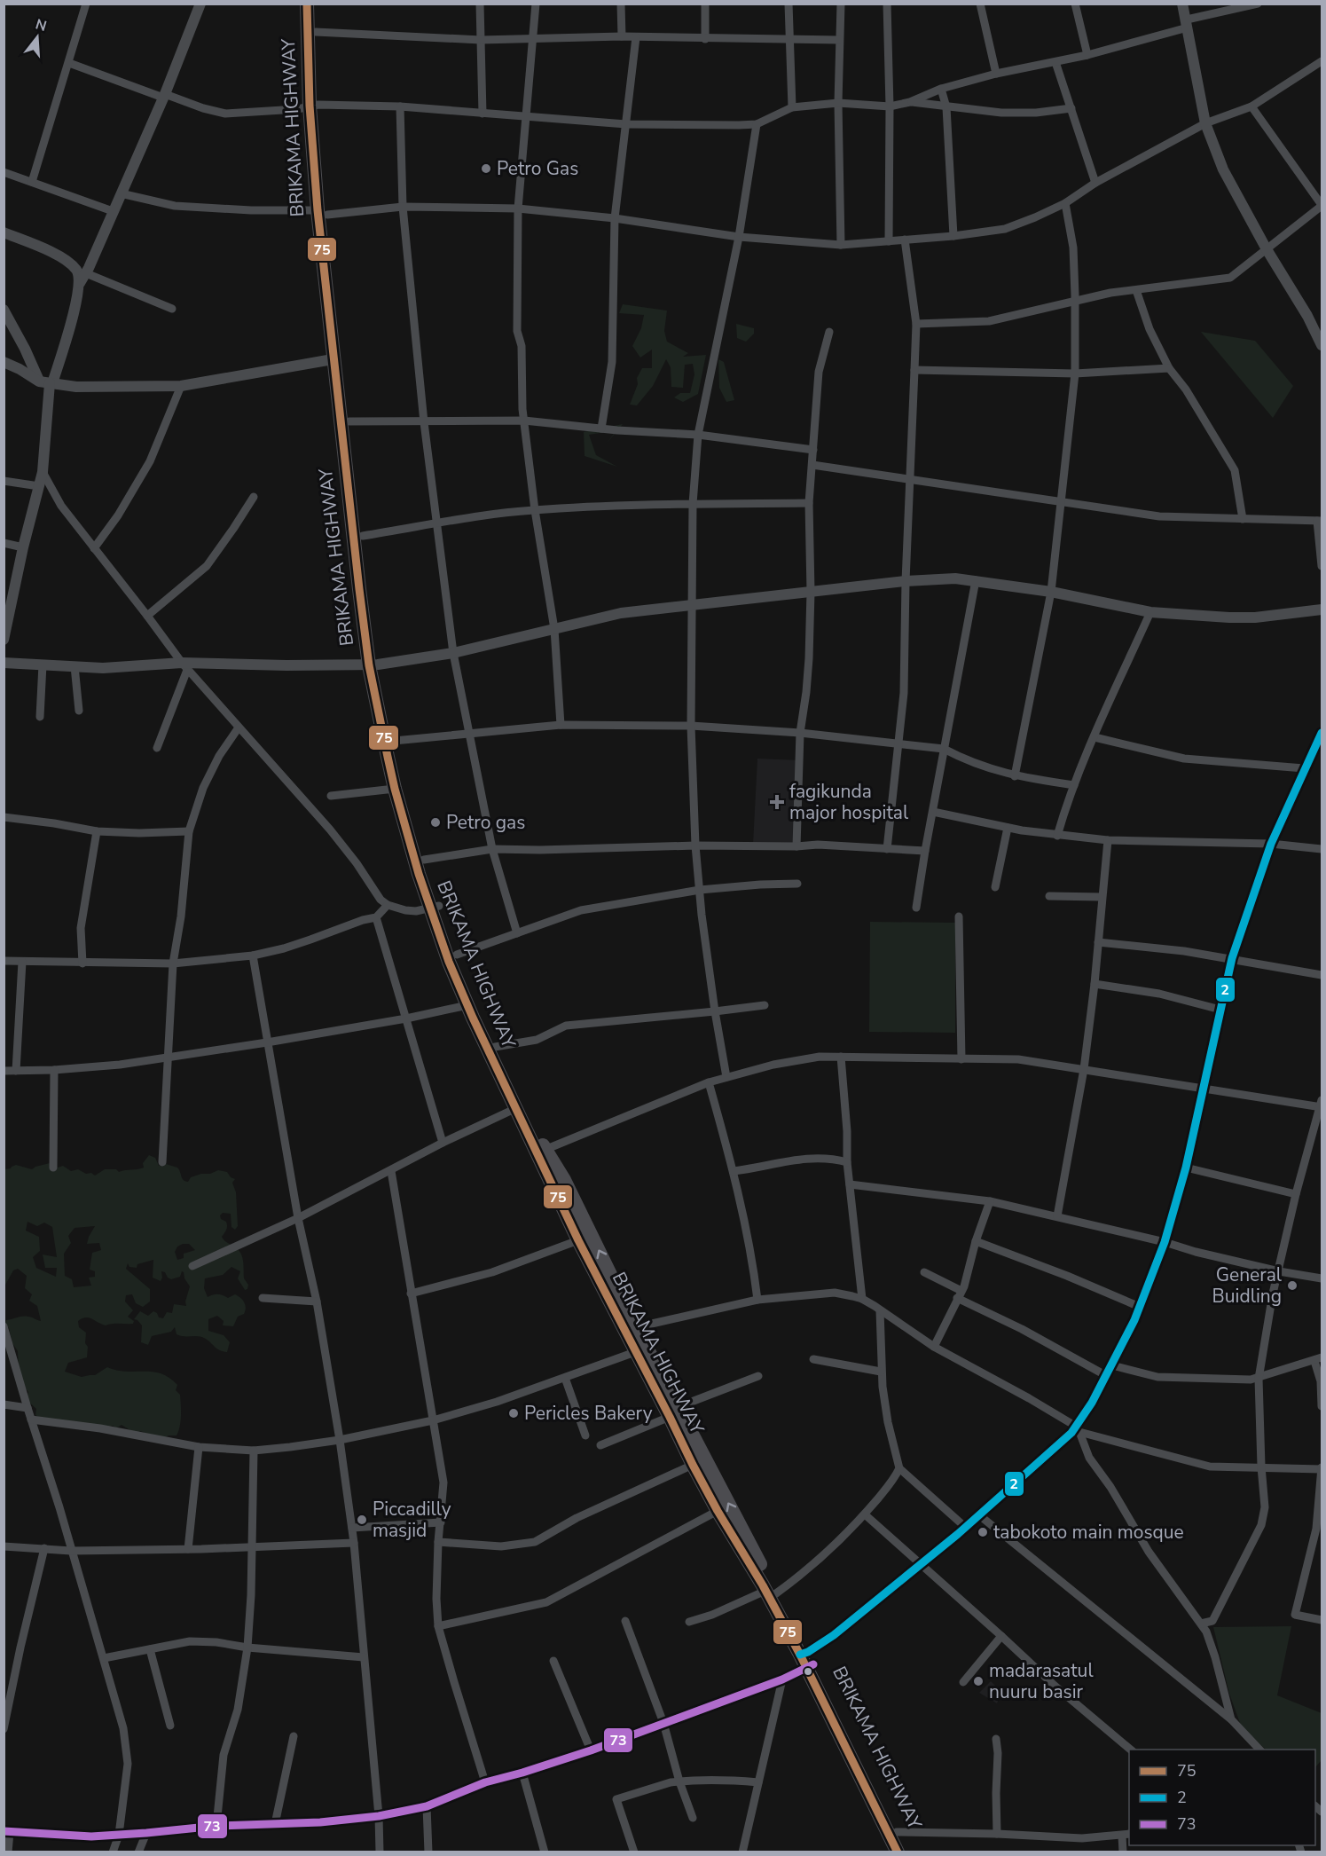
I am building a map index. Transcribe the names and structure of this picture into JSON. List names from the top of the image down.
{
  "streets": {
    "highway": ["BRIKAMA HIGHWAY"]
  },
  "places": {
    "other": [
      "Petro Gas",
      "Petro gas",
      "General Buidling",
      "Pericles Bakery",
      "Piccadilly masjid",
      "tabokoto main mosque",
      "madarasatul nuuru basir"
    ],
    "health": ["fagikunda major hospital"]
  },
  "lines": ["transit line 75", "transit line 2", "transit line 73"],
  "legend": ["75", "2", "73"],
  "north": "top"
}
